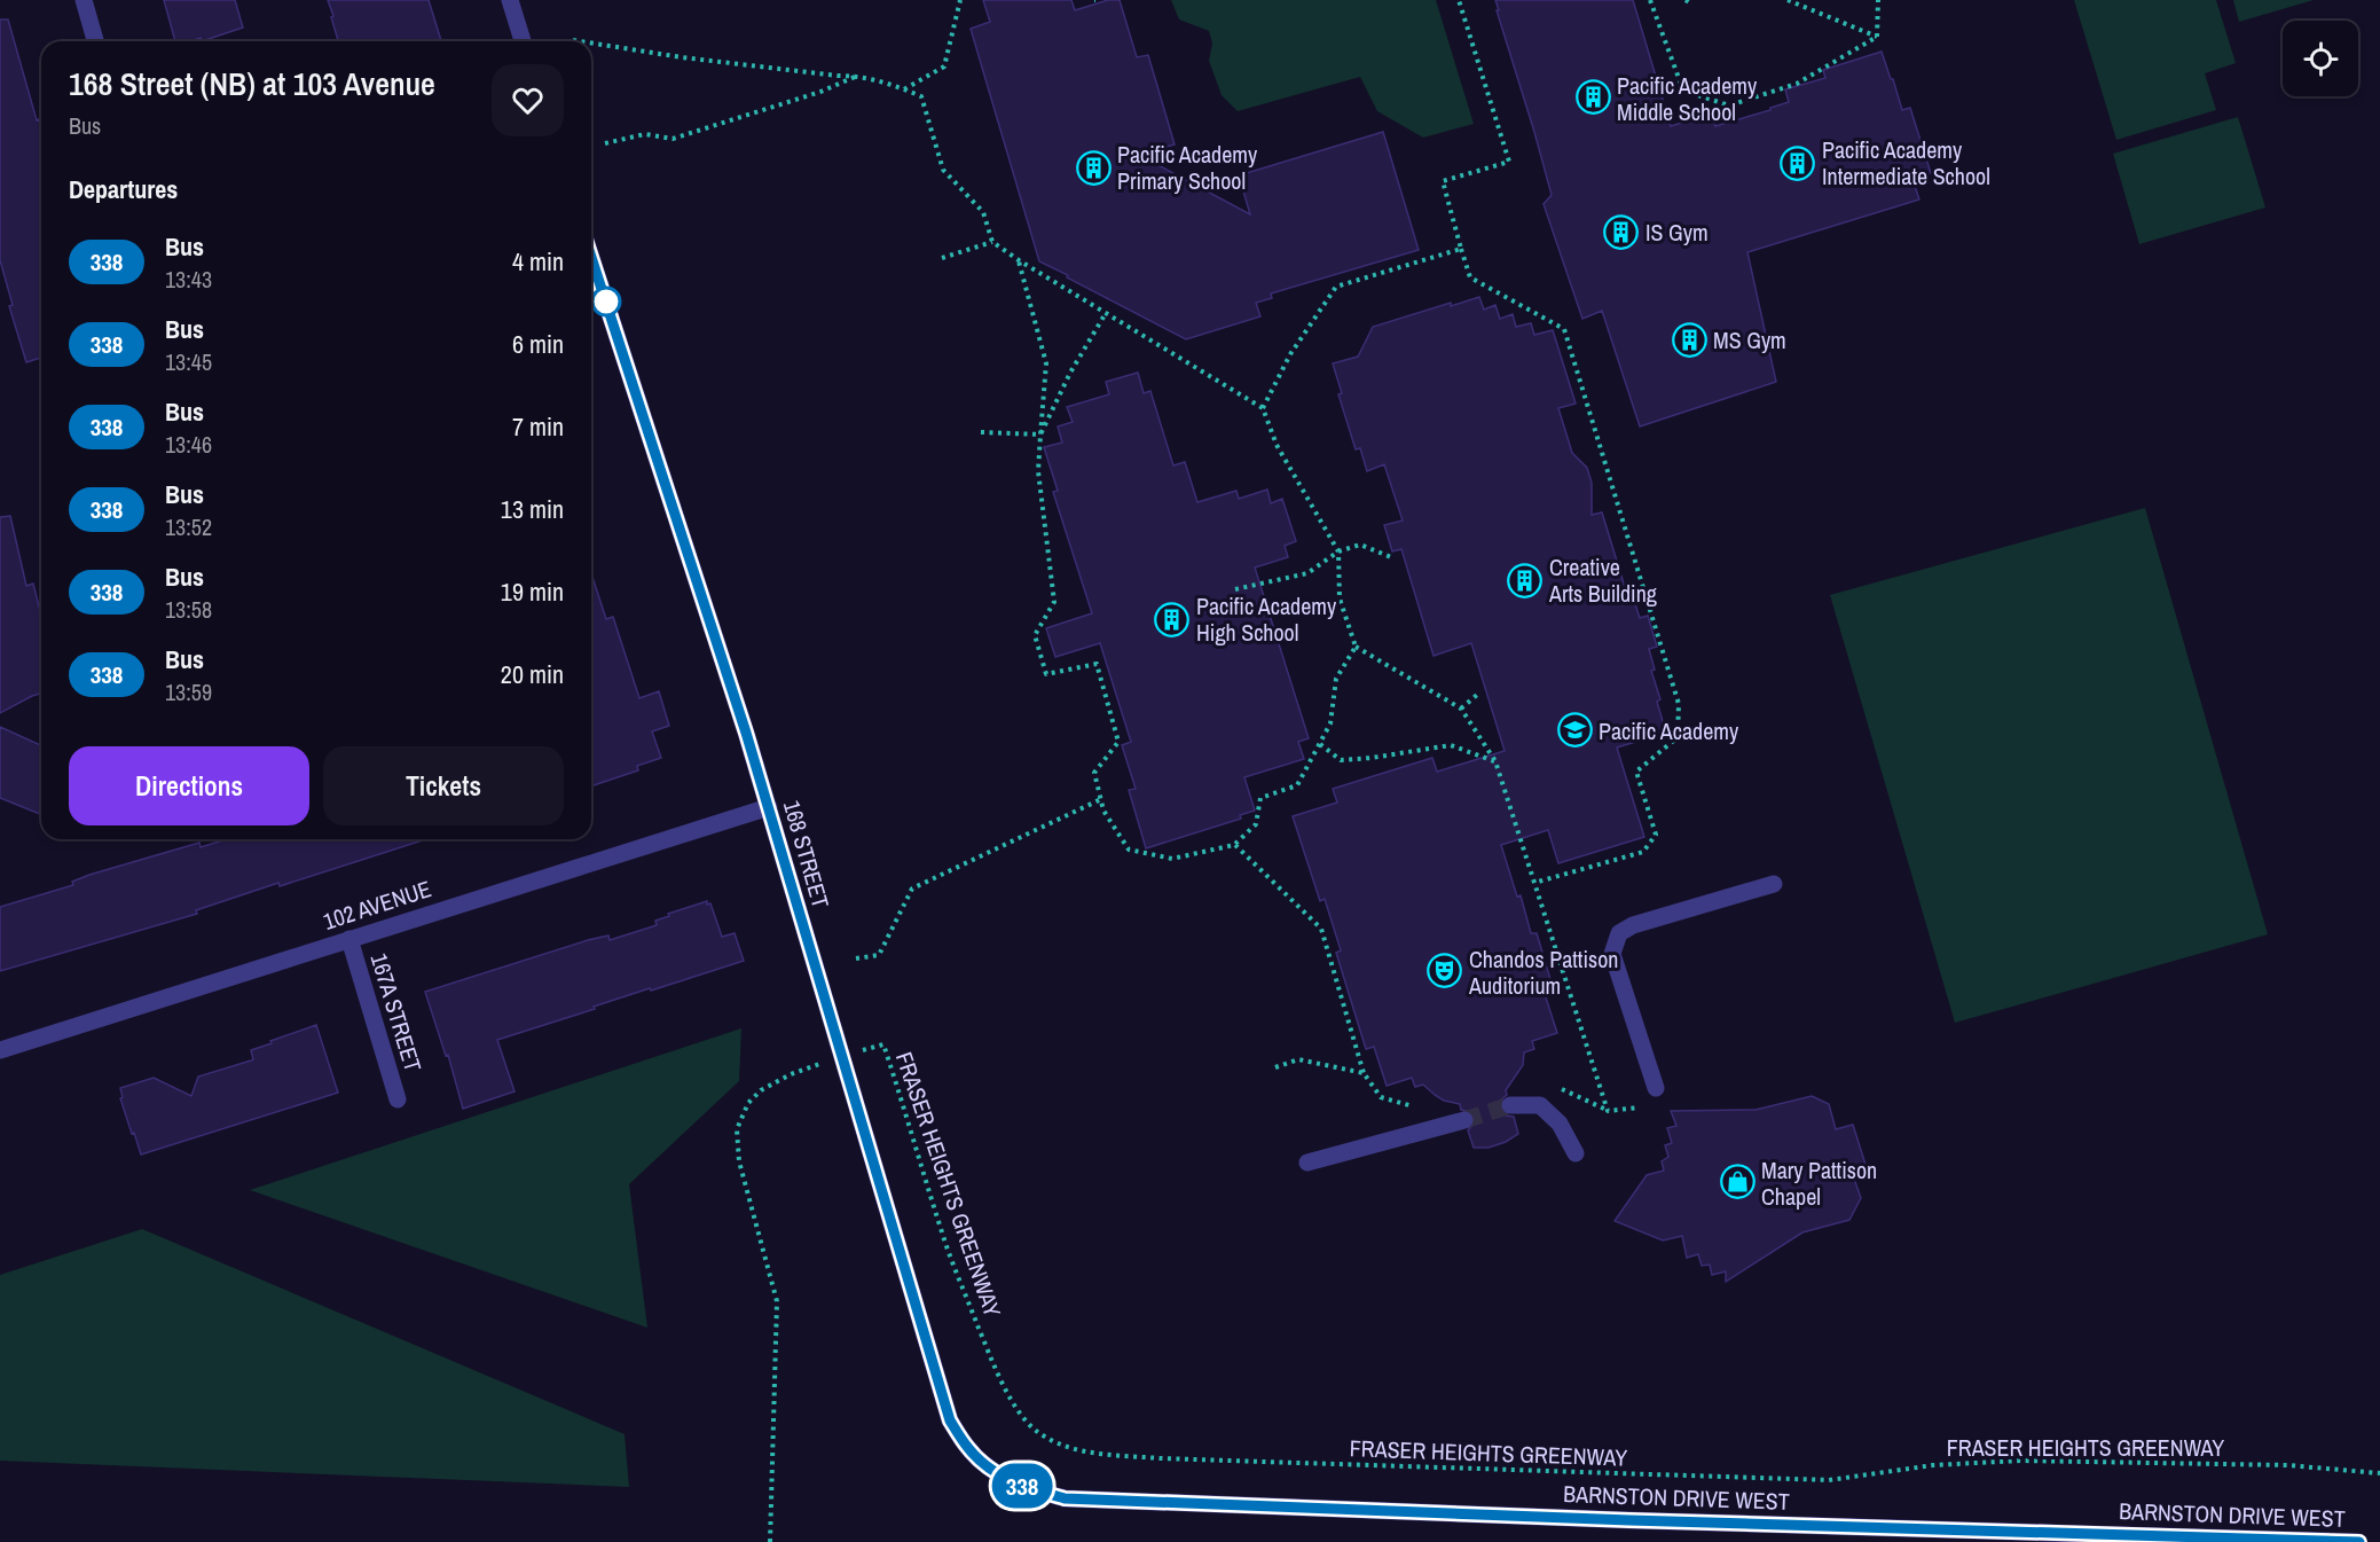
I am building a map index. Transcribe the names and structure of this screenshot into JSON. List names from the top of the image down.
{
  "streets": {
    "street": [
      "168 STREET",
      "102 AVENUE",
      "167A STREET",
      "BARNSTON DRIVE WEST"
    ],
    "path": ["FRASER HEIGHTS GREENWAY"]
  },
  "crossings": [
    ["168 STREET", "102 AVENUE"],
    ["168 STREET", "BARNSTON DRIVE WEST"],
    ["102 AVENUE", "167A STREET"]
  ],
  "places": {
    "building": [
      "Pacific Academy Middle School",
      "Pacific Academy Intermediate School",
      "Pacific Academy Primary School",
      "IS Gym",
      "MS Gym",
      "Creative Arts Building",
      "Pacific Academy High School"
    ],
    "school or university": ["Pacific Academy"],
    "theatre": ["Chandos Pattison Auditorium"],
    "shop": ["Mary Pattison Chapel"]
  },
  "lines": ["bus line 338"],
  "page": {
    "on_map": "338",
    "heading": [
      ["168 Street (NB) at 103 Avenue", "Bus"],
      "Departures"
    ],
    "list": [
      {
        "mark": "338",
        "name": "Bus",
        "note": "13:43",
        "value": "4 min"
      },
      {
        "mark": "338",
        "name": "Bus",
        "note": "13:45",
        "value": "6 min"
      },
      {
        "mark": "338",
        "name": "Bus",
        "note": "13:46",
        "value": "7 min"
      },
      {
        "mark": "338",
        "name": "Bus",
        "note": "13:52",
        "value": "13 min"
      },
      {
        "mark": "338",
        "name": "Bus",
        "note": "13:58",
        "value": "19 min"
      },
      {
        "mark": "338",
        "name": "Bus",
        "note": "13:59",
        "value": "20 min"
      }
    ],
    "buttons": ["Directions", "Tickets"]
  }
}
